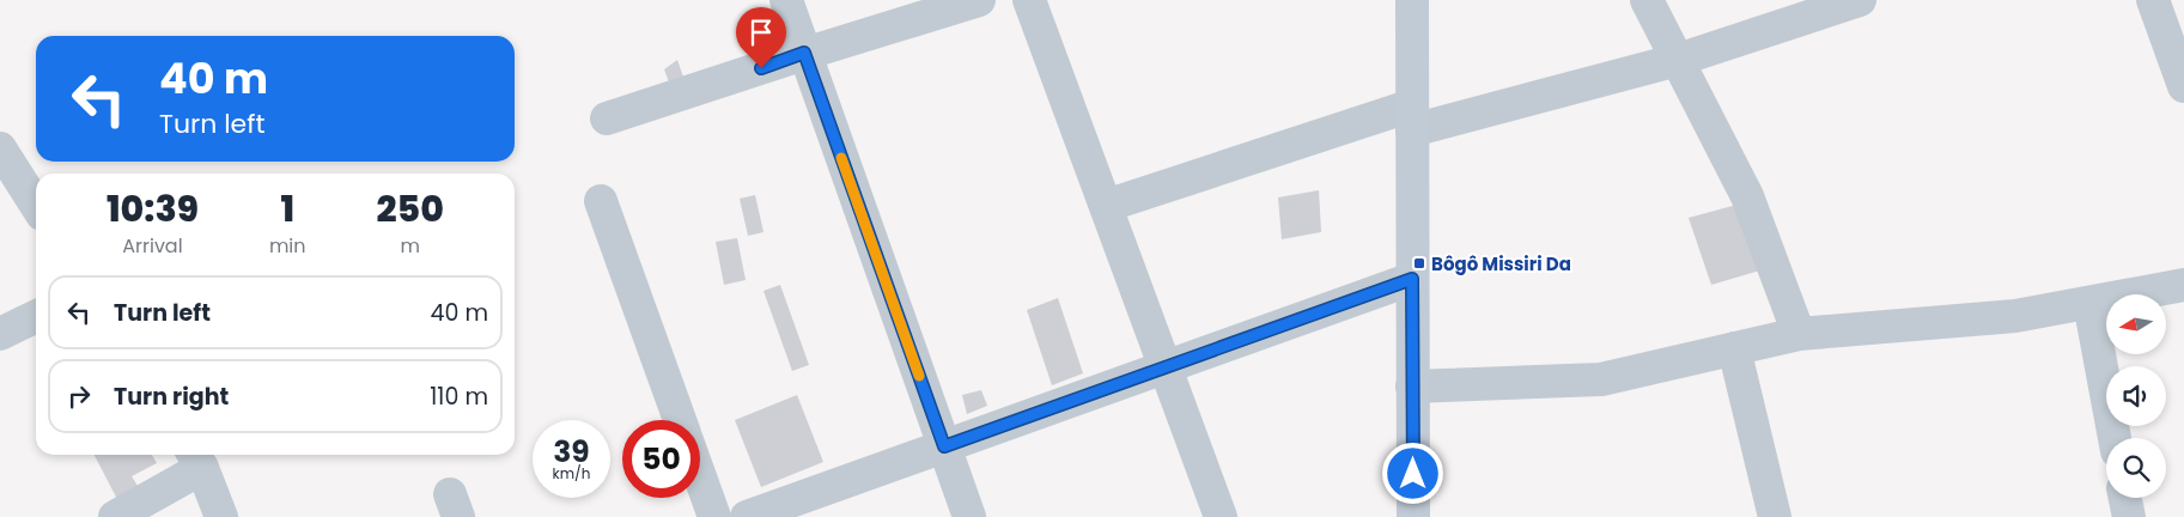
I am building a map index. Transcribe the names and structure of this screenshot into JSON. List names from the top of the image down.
{
  "places": {
    "transit": ["Bôgô Missiri Da"]
  },
  "north": "left",
  "page": {
    "turn": ["40 m", "Turn left"],
    "eta": [
      "10:39",
      "Arrival",
      "1",
      "min",
      "250",
      "m"
    ],
    "list": [
      {
        "name": "Turn left",
        "value": "40 m"
      },
      {
        "name": "Turn right",
        "value": "110 m"
      }
    ],
    "speed": "39 km/h",
    "limit": "50"
  }
}
